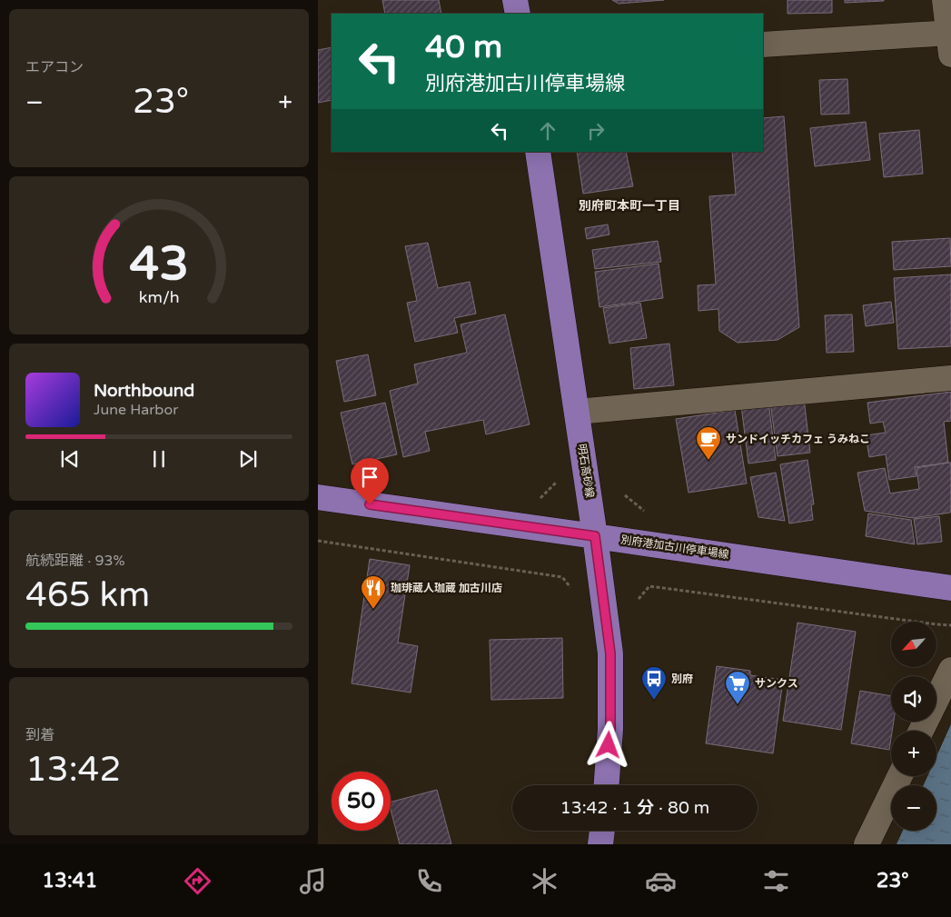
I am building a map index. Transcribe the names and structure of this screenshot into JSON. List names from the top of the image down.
{
  "streets": {
    "main road": ["明石高砂線", "別府港加古川停車場線"]
  },
  "crossings": [
    ["明石高砂線", "別府港加古川停車場線"]
  ],
  "districts": ["別府町本町一丁目"],
  "places": {
    "cafe": ["サンドイッチカフェ うみねこ"],
    "restaurant": ["珈琲蔵人珈蔵 加古川店"],
    "bus stop": ["別府"],
    "supermarket": ["サンクス"]
  },
  "north": "bottom left",
  "page": {
    "tile": [
      "エアコン",
      ["航続距離 · 93%", "465 km"],
      ["到着", "13:42"]
    ],
    "turn": ["40 m", "別府港加古川停車場線"],
    "heat": ["−", "23°", "+"],
    "song": ["Northbound", "June Harbor"],
    "map_buttons": ["+", "−"],
    "limit": "50",
    "trip": "13:42 · 1 分 · 80 m",
    "tabs": ["13:41", "23°"],
    "gauge": ["43", "km/h"]
  }
}
